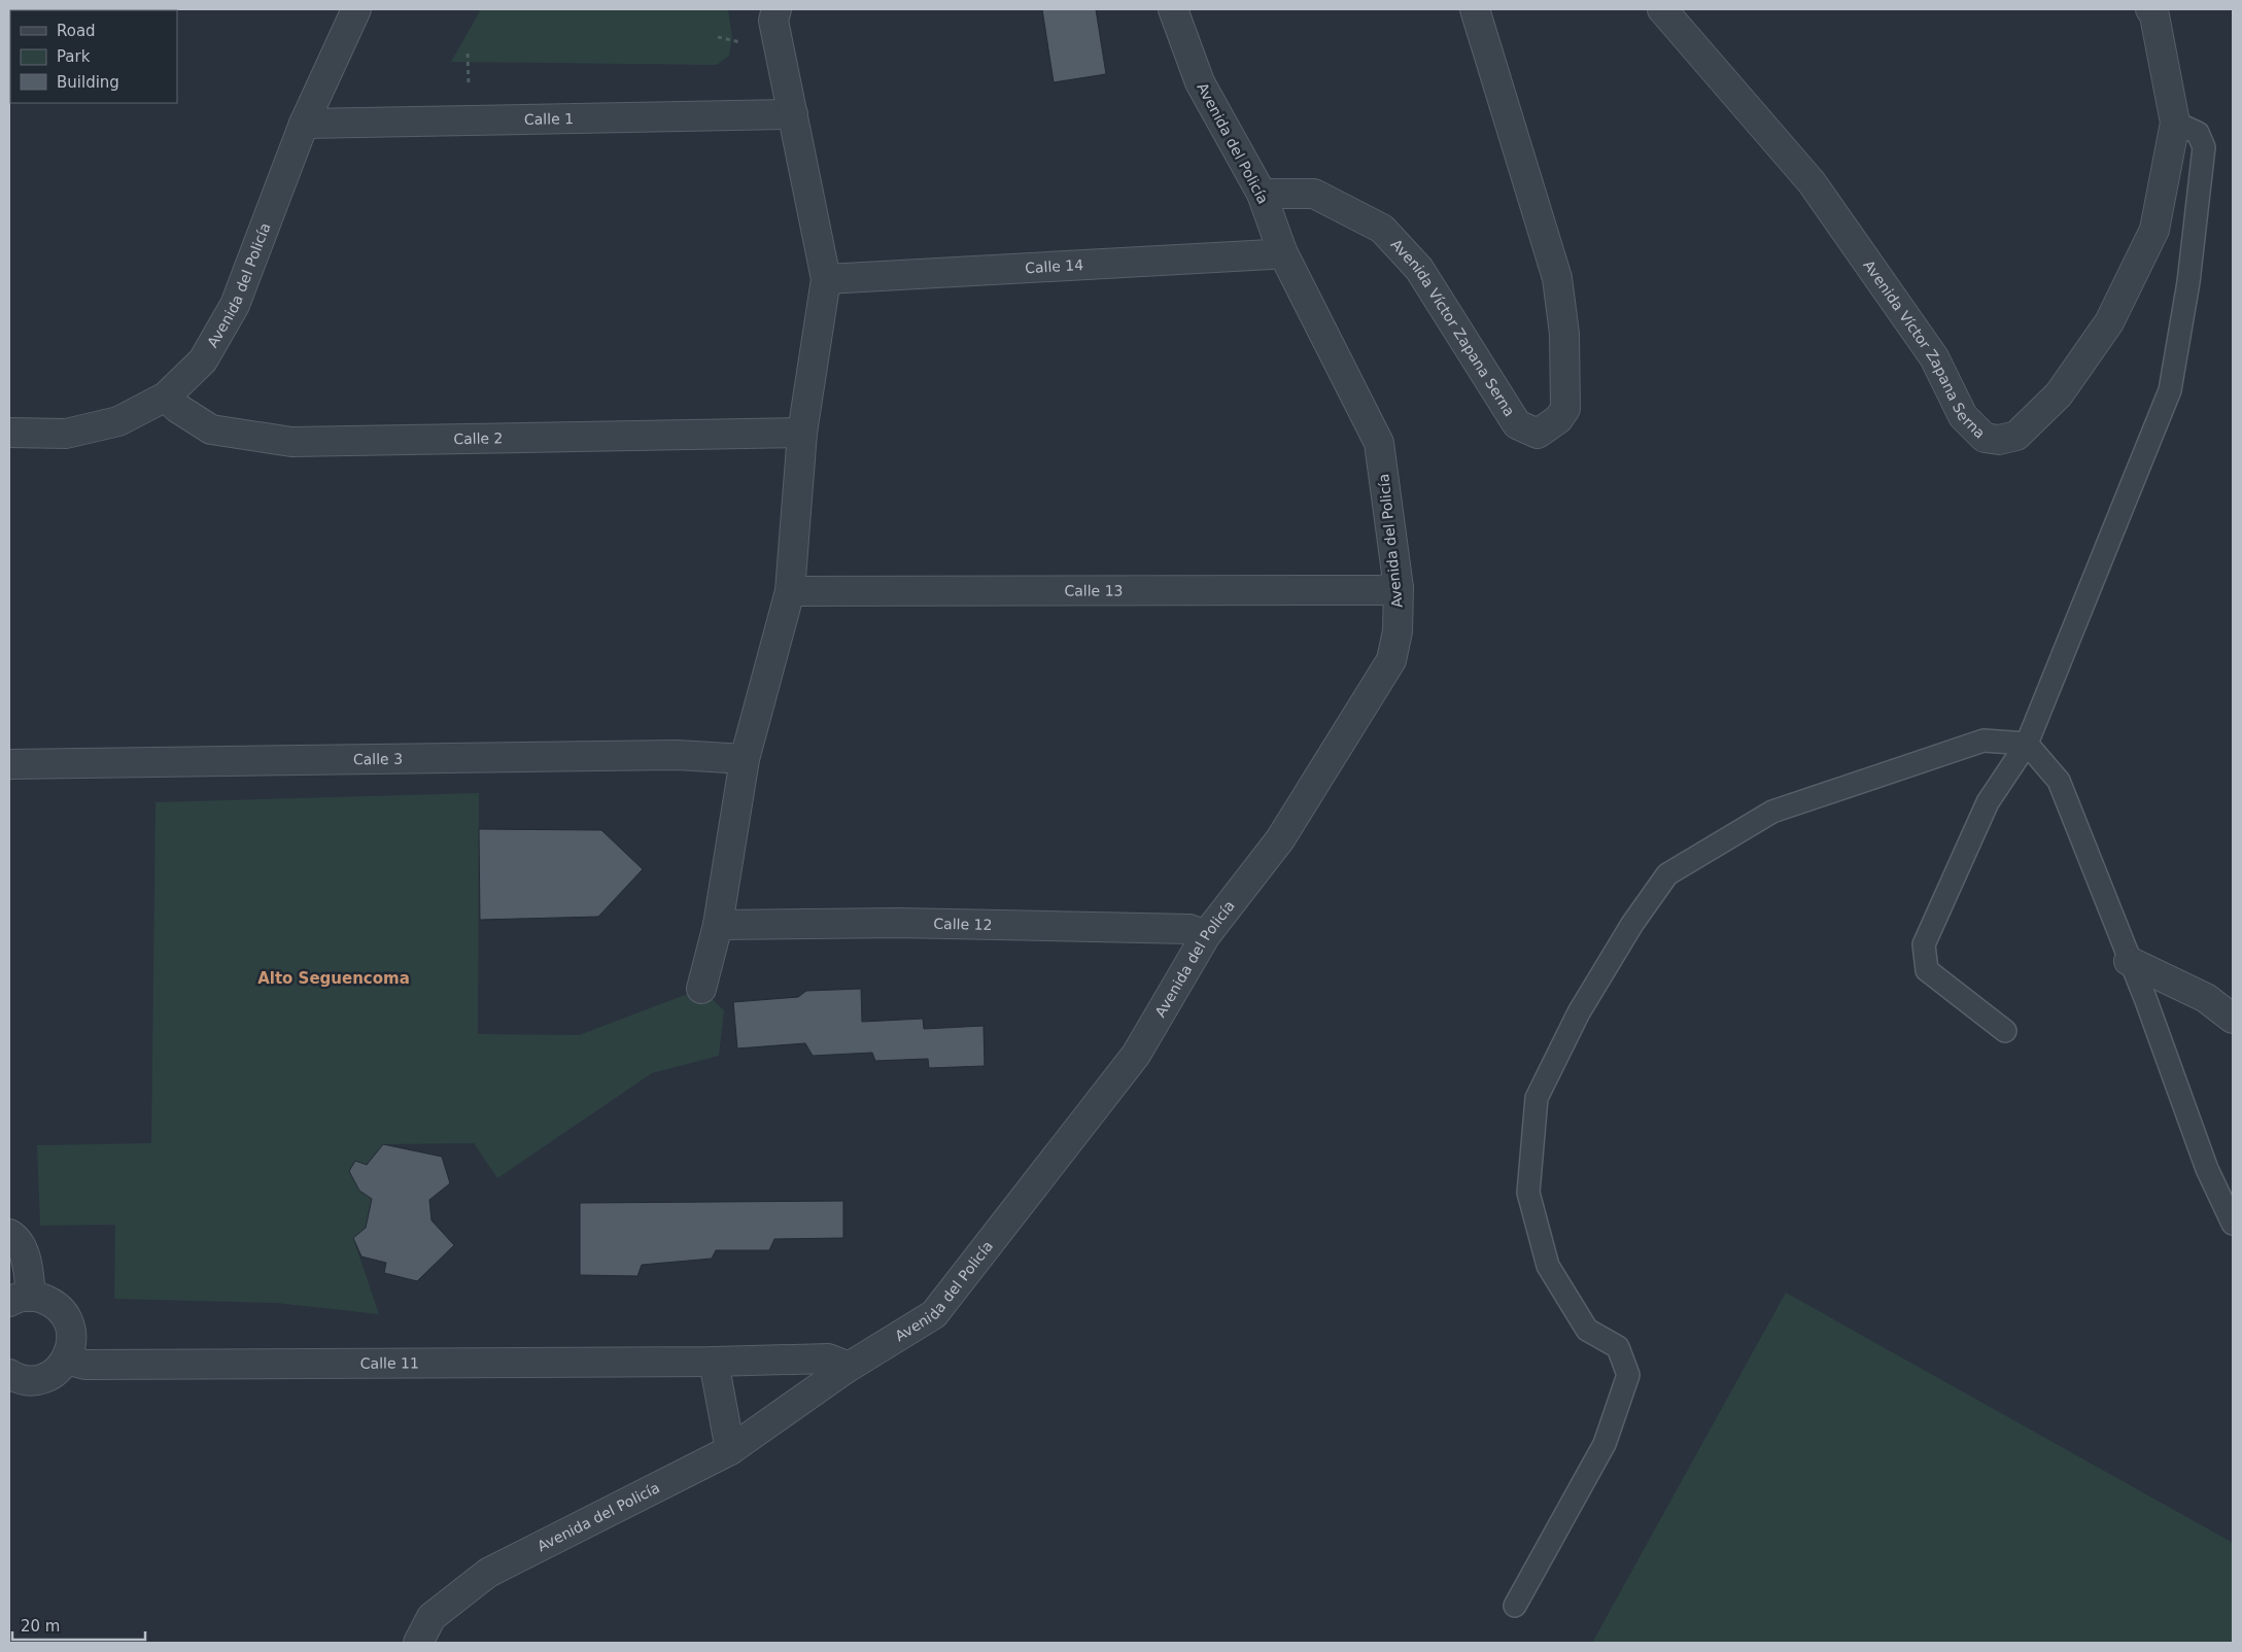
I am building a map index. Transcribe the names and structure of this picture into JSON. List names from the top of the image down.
{
  "streets": {
    "street": [
      "Calle 1",
      "Avenida del Policía",
      "Calle 14",
      "Avenida Víctor Zapana Serna",
      "Calle 2",
      "Calle 13",
      "Calle 3",
      "Calle 12",
      "Calle 11"
    ]
  },
  "crossings": [
    ["Calle 1", "Avenida del Policía"],
    ["Avenida del Policía", "Calle 14"],
    ["Avenida del Policía", "Avenida Víctor Zapana Serna"],
    ["Avenida del Policía", "Calle 2"],
    ["Avenida del Policía", "Calle 13"],
    ["Avenida del Policía", "Calle 12"],
    ["Avenida del Policía", "Calle 11"]
  ],
  "districts": ["Alto Seguencoma"],
  "legend": ["Road", "Park", "Building"],
  "scale_bar": "20 m"
}
